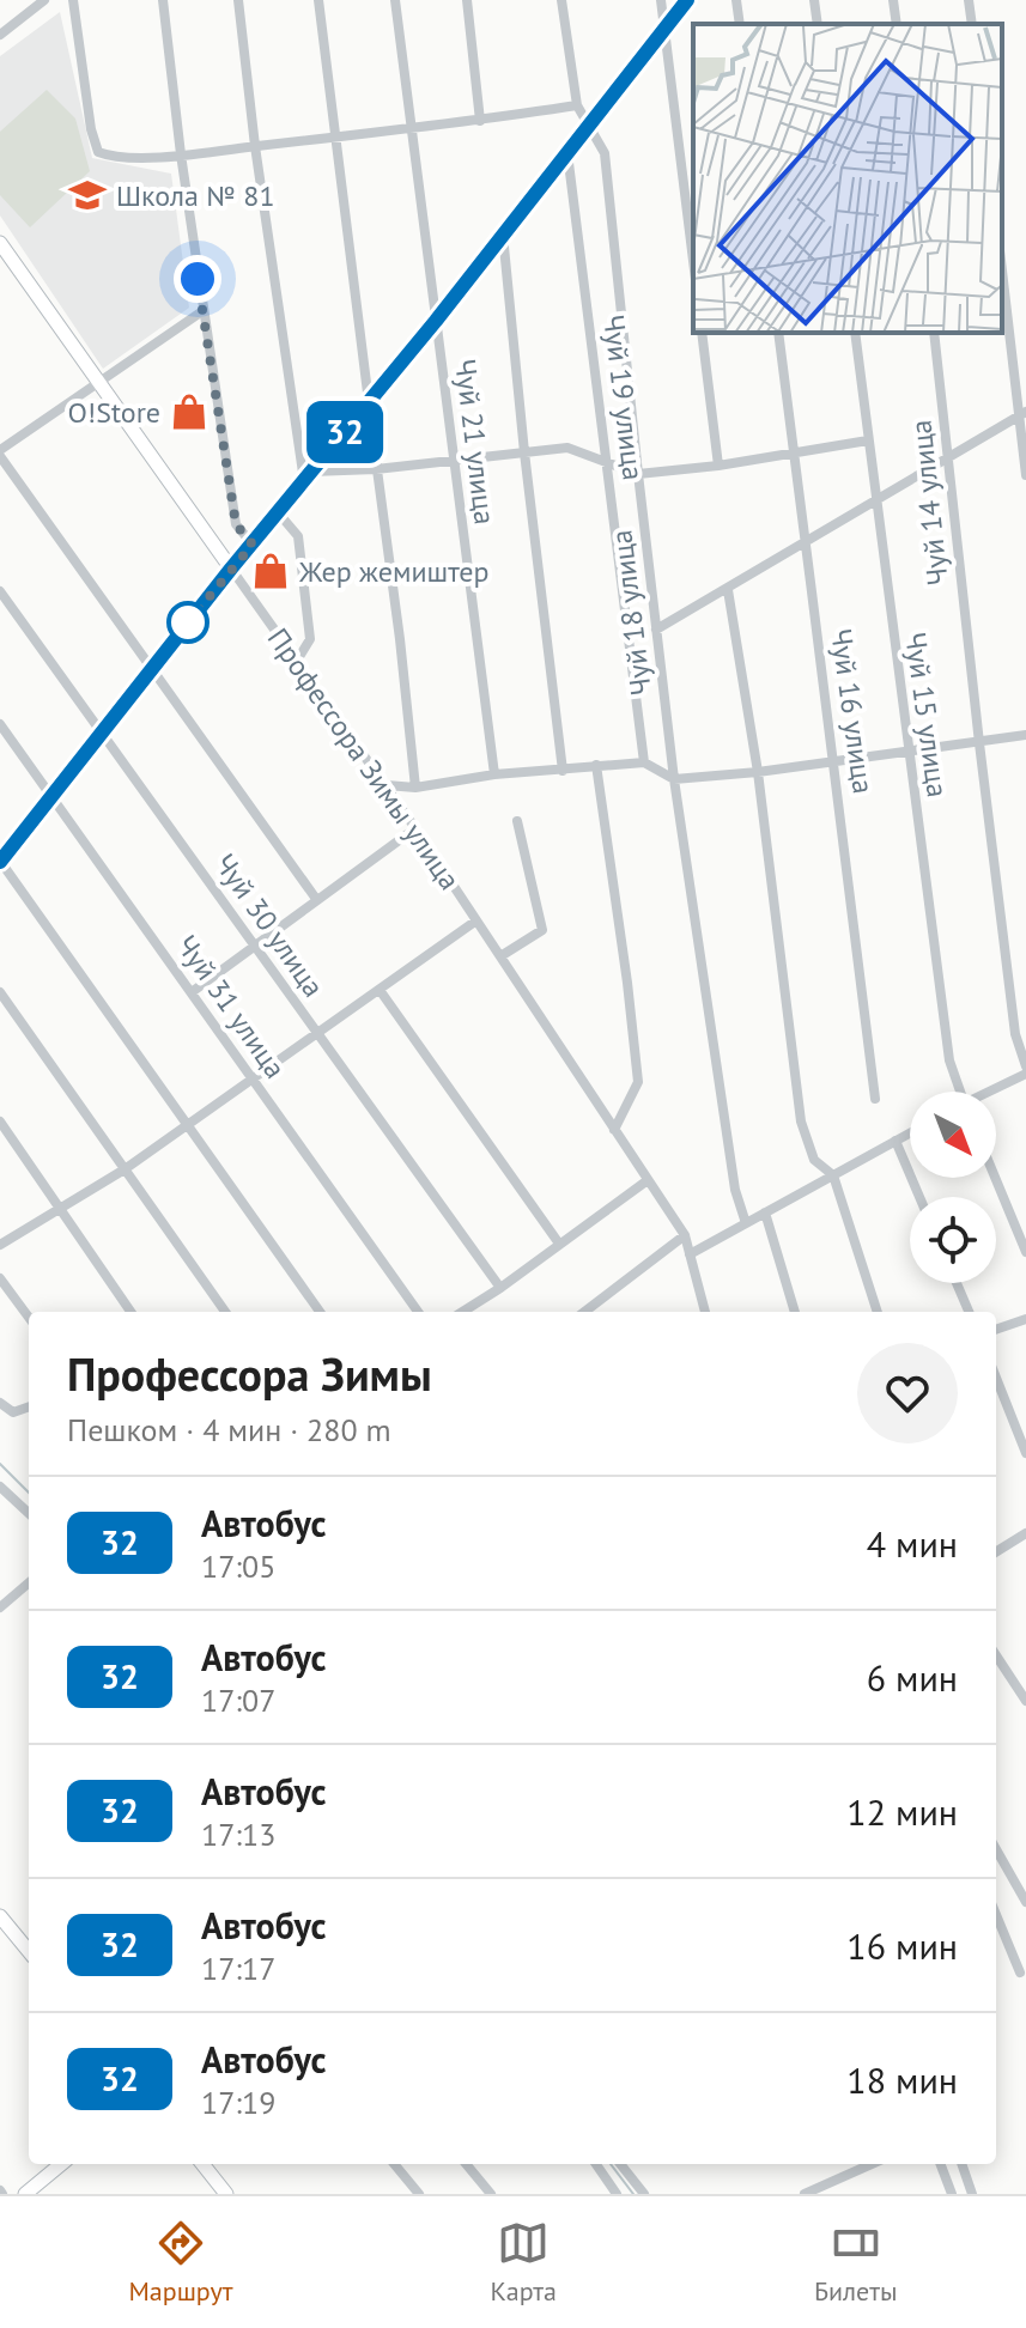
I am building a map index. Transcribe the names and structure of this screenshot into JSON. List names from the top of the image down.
{
  "streets": {
    "street": [
      "Чуй 19 улица",
      "Чуй 21 улица",
      "Чуй 14 улица",
      "Чуй 18 улица",
      "Чуй 16 улица",
      "Чуй 15 улица",
      "Профессора Зимы улица",
      "Чуй 30 улица",
      "Чуй 31 улица"
    ]
  },
  "places": {
    "school or university": ["Школа № 81"],
    "shop": ["O!Store", "Жер жемиштер"]
  },
  "lines": ["bus line 32"],
  "north": "bottom right",
  "page": {
    "on_map": "32",
    "heading": ["Профессора Зимы", "Пешком · 4 мин · 280 m"],
    "list": [
      {
        "mark": "32",
        "name": "Автобус",
        "note": "17:05",
        "value": "4 мин"
      },
      {
        "mark": "32",
        "name": "Автобус",
        "note": "17:07",
        "value": "6 мин"
      },
      {
        "mark": "32",
        "name": "Автобус",
        "note": "17:13",
        "value": "12 мин"
      },
      {
        "mark": "32",
        "name": "Автобус",
        "note": "17:17",
        "value": "16 мин"
      },
      {
        "mark": "32",
        "name": "Автобус",
        "note": "17:19",
        "value": "18 мин"
      }
    ],
    "tabs": ["Маршрут", "Карта", "Билеты"]
  }
}
